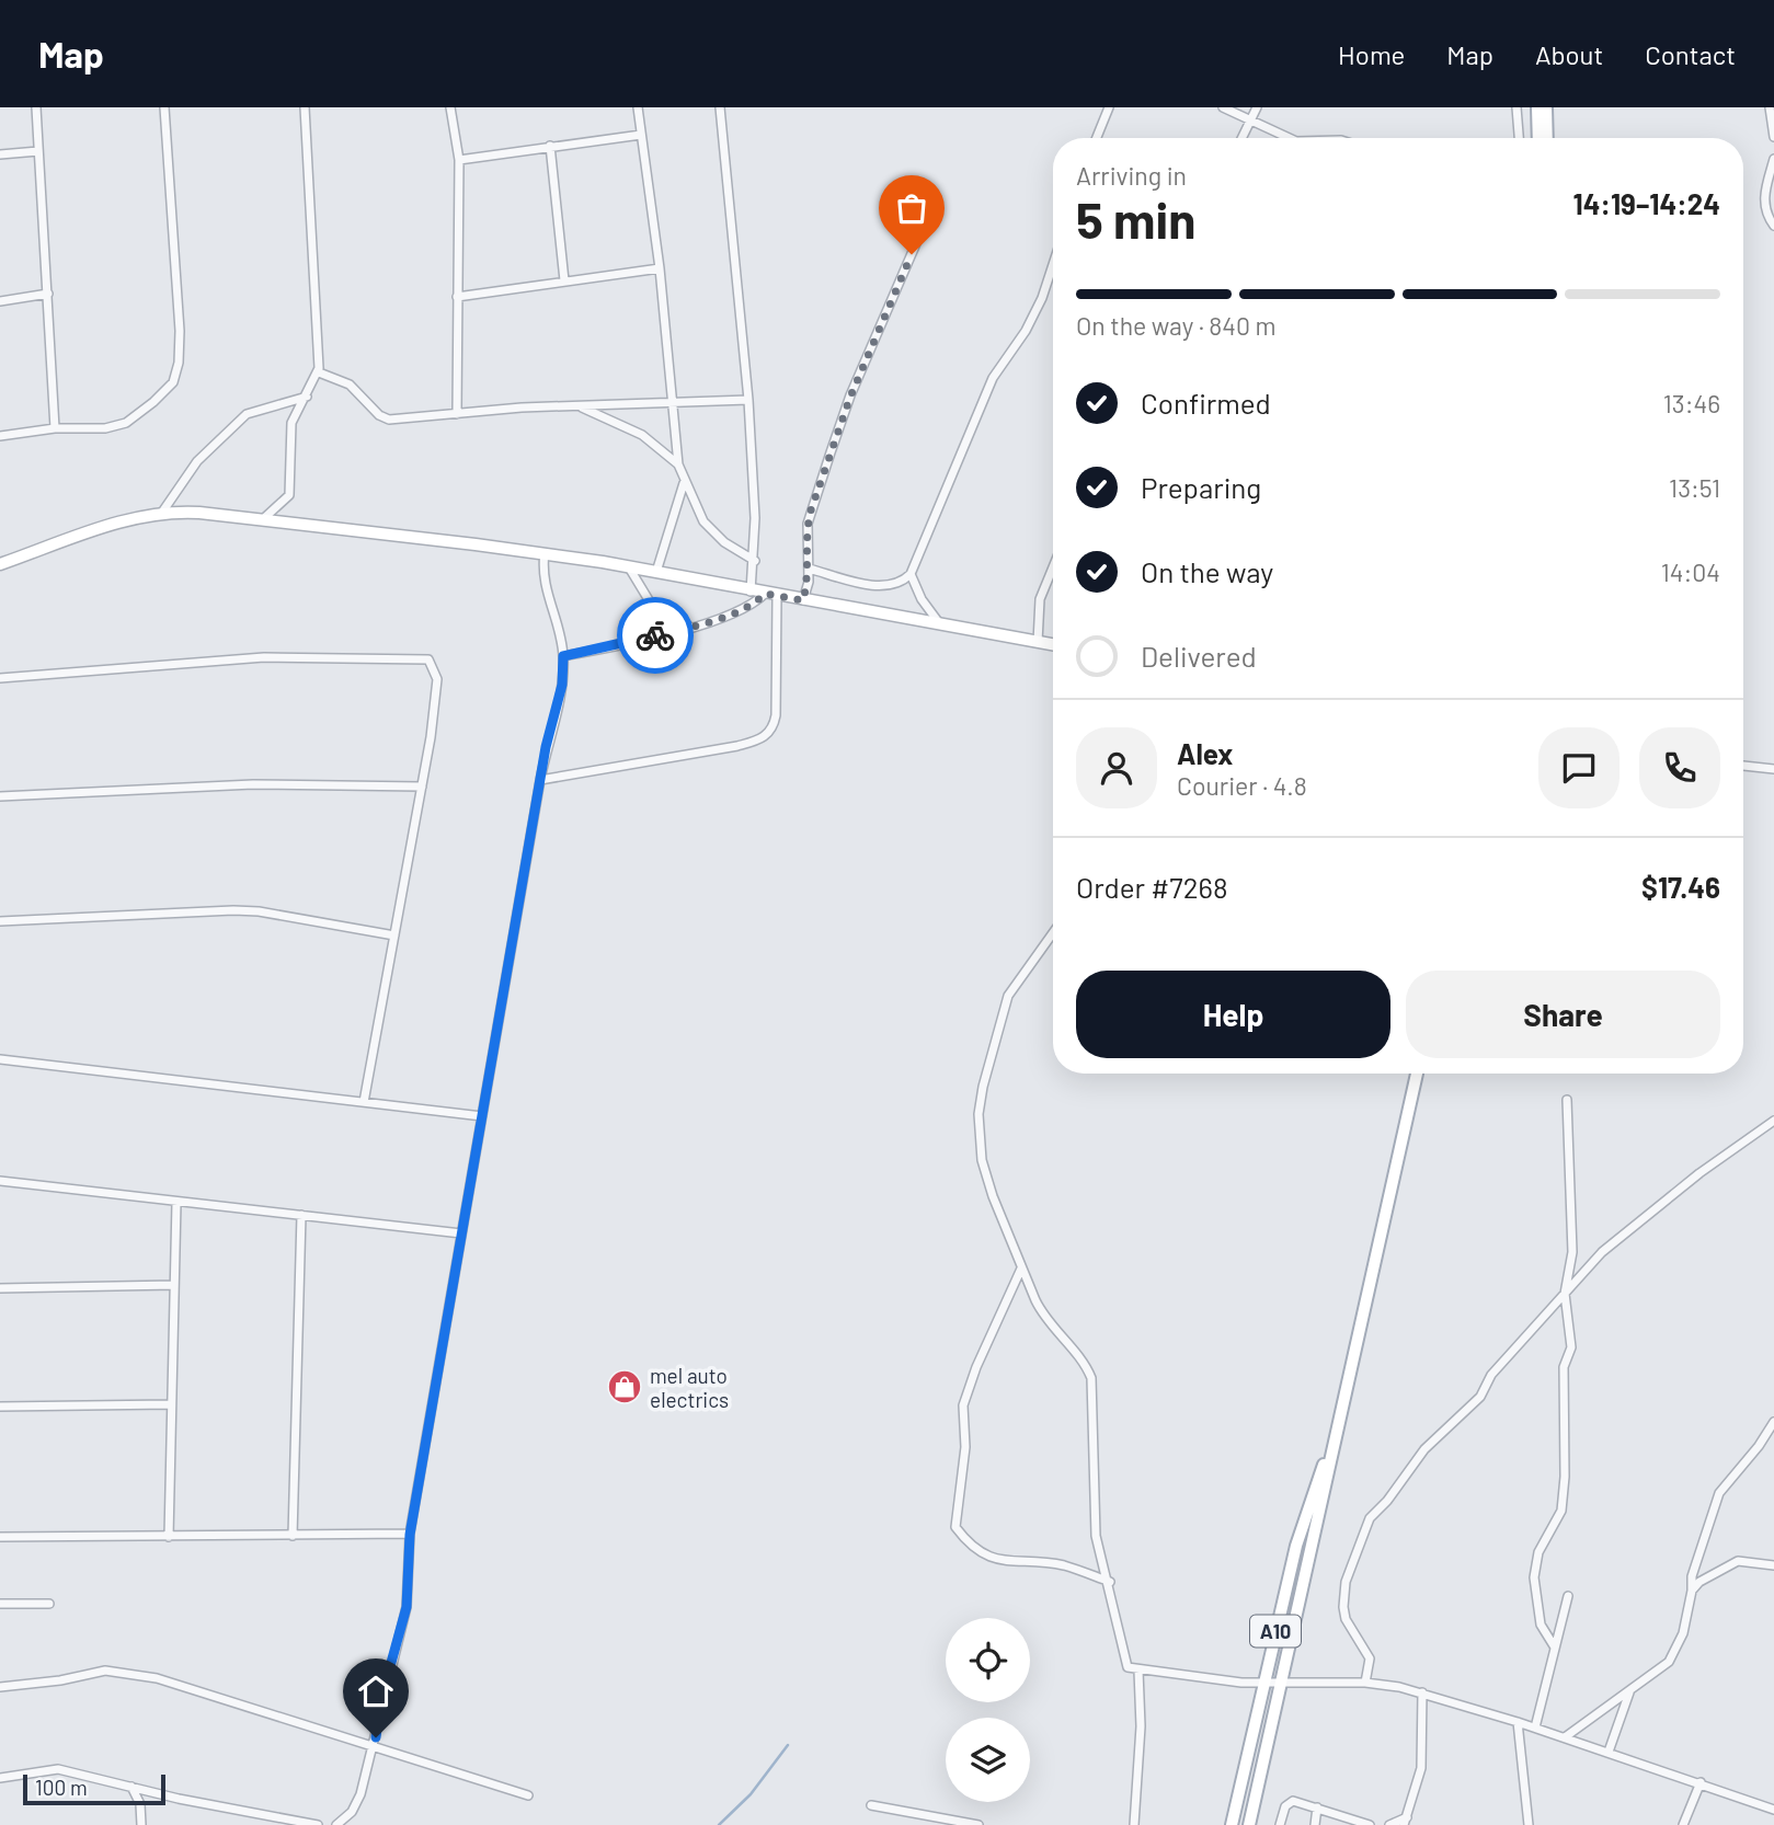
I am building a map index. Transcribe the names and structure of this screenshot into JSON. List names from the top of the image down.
{
  "streets": {
    "main road": ["A10"]
  },
  "places": {
    "shop": ["mel auto electrics"]
  },
  "scale_bar": "100 m",
  "page": {
    "header": "Map",
    "nav": [
      "Home",
      "Map",
      "About",
      "Contact"
    ],
    "heading": ["5 min", "Arriving in", "14:19–14:24"],
    "panel": [
      "Alex",
      "Courier · 4.8",
      "Order #7268",
      "$17.46"
    ],
    "bar": "On the way · 840 m",
    "list": [
      ["Confirmed", "13:46"],
      ["Preparing", "13:51"],
      ["On the way", "14:04"],
      "Delivered"
    ],
    "buttons": ["Help", "Share"],
    "scale": "100 m"
  }
}
